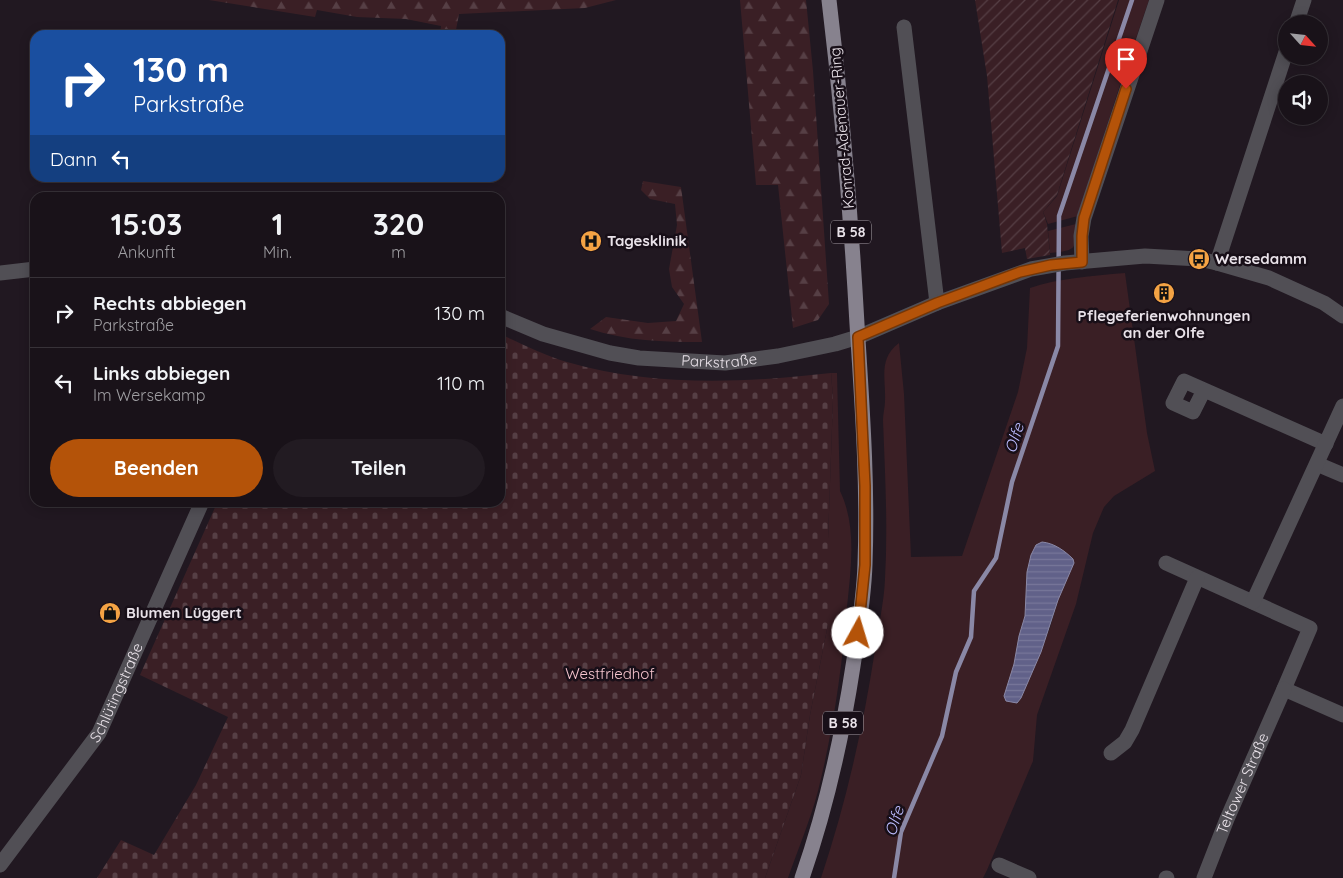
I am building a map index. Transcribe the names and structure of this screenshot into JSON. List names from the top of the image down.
{
  "streets": {
    "main road": ["Konrad-Adenauer-Ring", "B 58"],
    "street": ["Parkstraße", "Schlütingstraße", "Teltower Straße"]
  },
  "crossings": [
    ["Konrad-Adenauer-Ring", "Parkstraße"]
  ],
  "water": ["Olfe"],
  "parks": ["Westfriedhof"],
  "places": {
    "hospital": ["Tagesklinik"],
    "bus stop": ["Wersedamm"],
    "building": ["Pflegeferienwohnungen an der Olfe"],
    "shop": ["Blumen Lüggert"]
  },
  "north": "bottom right",
  "page": {
    "turn": ["130 m", "Parkstraße"],
    "then": "Dann",
    "eta": [
      "15:03",
      "Ankunft",
      "1",
      "Min.",
      "320",
      "m"
    ],
    "list": [
      {
        "name": "Rechts abbiegen",
        "note": "Parkstraße",
        "value": "130 m"
      },
      {
        "name": "Links abbiegen",
        "note": "Im Wersekamp",
        "value": "110 m"
      }
    ],
    "buttons": ["Beenden", "Teilen"]
  }
}
